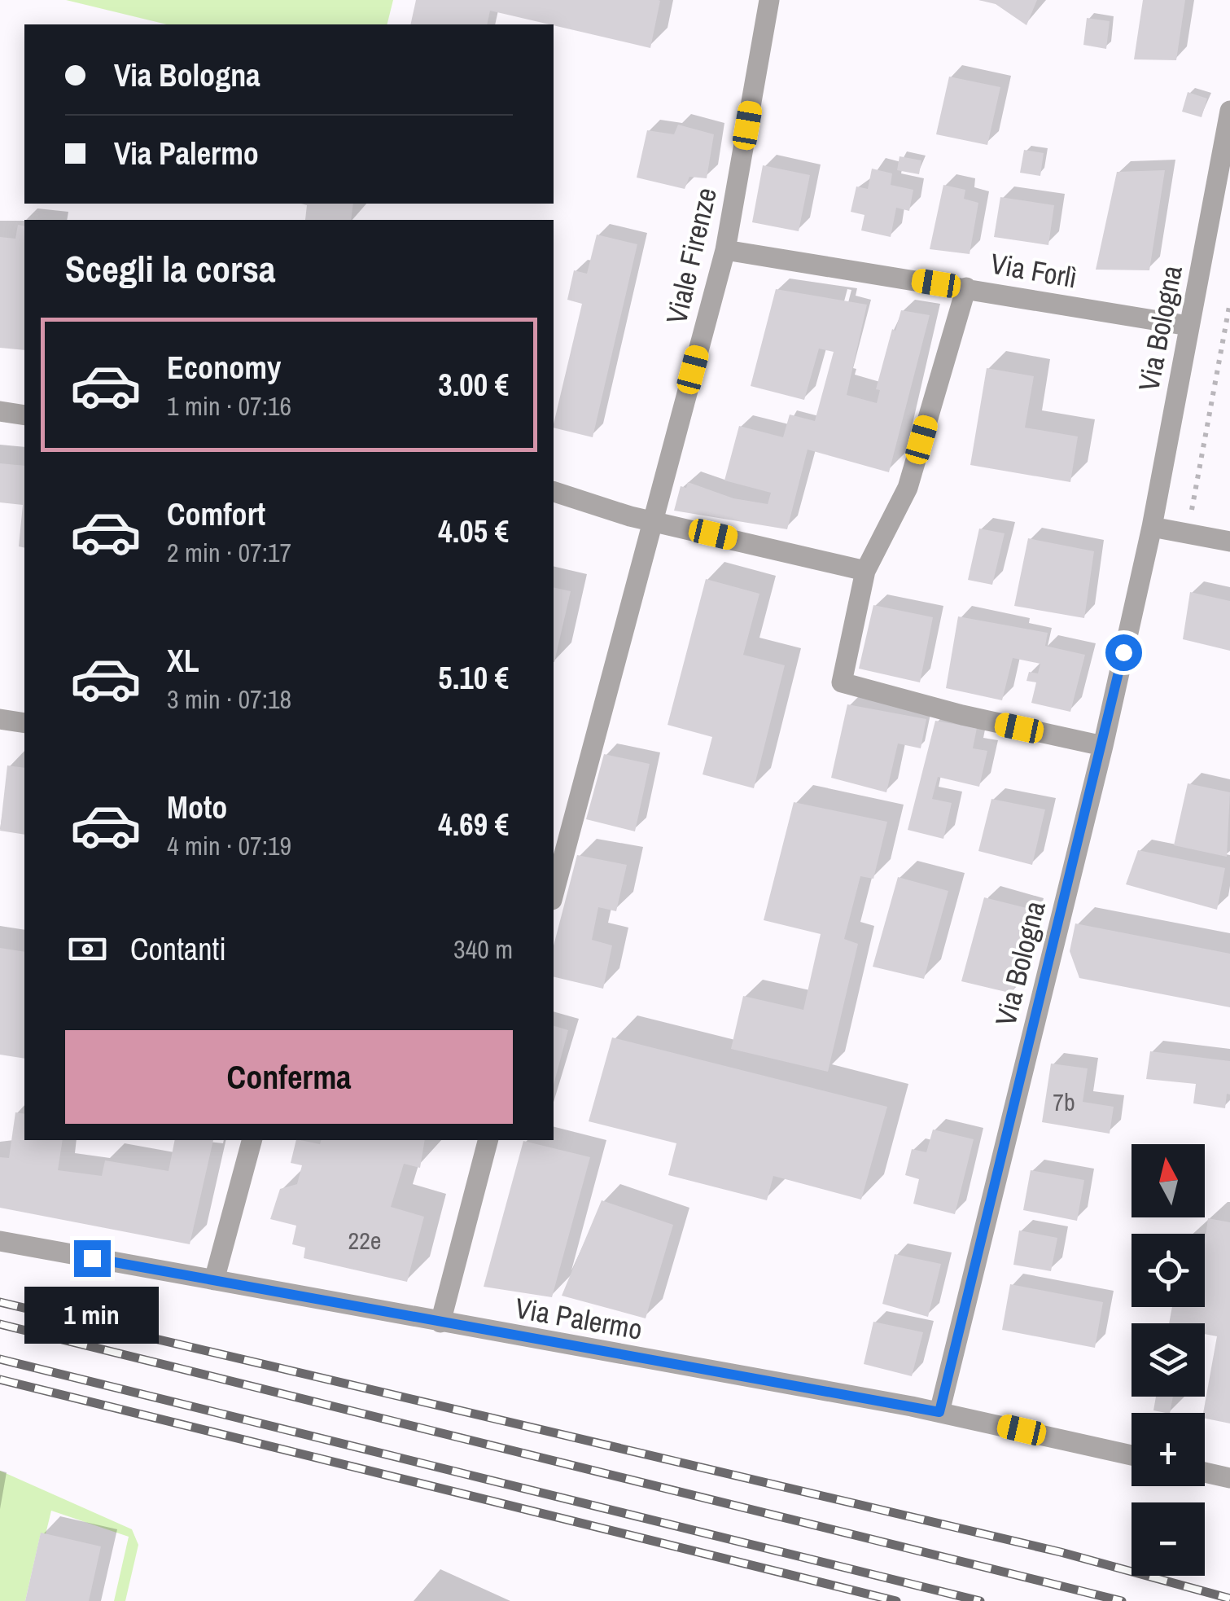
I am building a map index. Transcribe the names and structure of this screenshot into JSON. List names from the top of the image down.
{
  "streets": {
    "street": [
      "Viale Firenze",
      "Via Forlì",
      "Via Bologna",
      "Via Palermo"
    ]
  },
  "crossings": [
    ["Viale Firenze", "Via Forlì"],
    ["Via Forlì", "Via Bologna"],
    ["Via Bologna", "Via Palermo"]
  ],
  "house_numbers": ["7b", "22e"],
  "north": "top",
  "page": {
    "banner": ["Via Bologna", "Via Palermo"],
    "heading": "Scegli la corsa",
    "list": [
      {
        "name": "Economy",
        "note": "1 min · 07:16",
        "value": "3.00 €"
      },
      {
        "name": "Comfort",
        "note": "2 min · 07:17",
        "value": "4.05 €"
      },
      {
        "name": "XL",
        "note": "3 min · 07:18",
        "value": "5.10 €"
      },
      {
        "name": "Moto",
        "note": "4 min · 07:19",
        "value": "4.69 €"
      }
    ],
    "pay": ["Contanti", "340 m"],
    "buttons": "Conferma",
    "map_buttons": ["+", "−"],
    "bubble": "1 min"
  }
}
